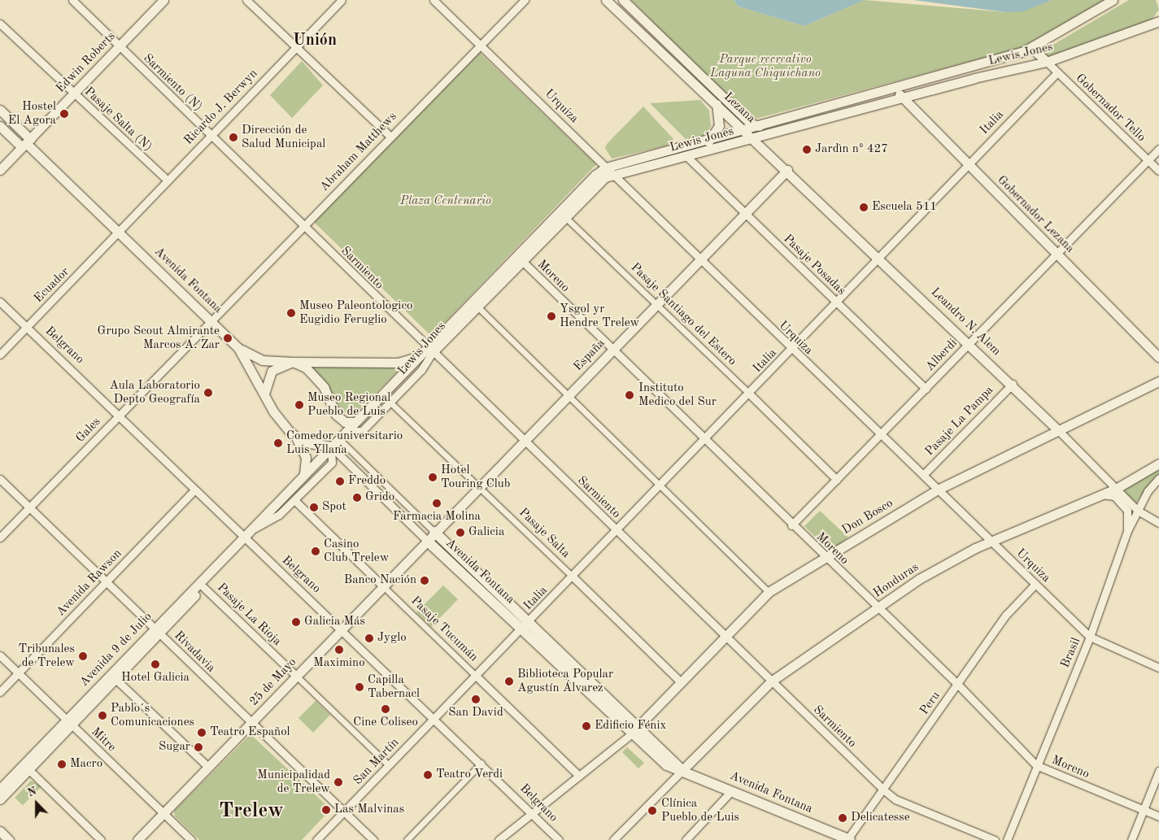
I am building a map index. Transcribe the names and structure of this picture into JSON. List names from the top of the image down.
{
  "streets": {
    "main road": ["Avenida Fontana"],
    "street": [
      "Lewis Jones",
      "Edwin Roberts",
      "Sarmiento (N)",
      "Urquiza",
      "Ricardo J. Berwyn",
      "Lezana",
      "Gobernador Tello",
      "Pasaje Salta (N)",
      "Italia",
      "Abraham Matthews",
      "Gobernador Lezana",
      "Pasaje Posadas",
      "Sarmiento",
      "Moreno",
      "Ecuador",
      "Pasaje Santiago del Estero",
      "Leandro N. Alem",
      "Belgrano",
      "España",
      "Alberdi",
      "Pasaje La Pampa",
      "Gales",
      "Don Bosco",
      "Pasaje Salta",
      "Honduras",
      "Avenida Rawson",
      "Pasaje La Rioja",
      "Pasaje Tucumán",
      "Avenida 9 de Julio",
      "Rivadavia",
      "Brasil",
      "25 de Mayo",
      "Peru",
      "Mitre",
      "San Martín"
    ]
  },
  "crossings": [
    ["Lewis Jones", "Urquiza"],
    ["Lewis Jones", "Lezana"],
    ["Lewis Jones", "Gobernador Tello"],
    ["Lewis Jones", "Gobernador Lezana"],
    ["Lewis Jones", "Pasaje Posadas"],
    ["Lewis Jones", "Sarmiento"],
    ["Lewis Jones", "Moreno"],
    ["Lewis Jones", "Avenida Fontana"],
    ["Lewis Jones", "Pasaje Santiago del Estero"],
    ["Lewis Jones", "Leandro N. Alem"],
    ["Lewis Jones", "Pasaje Salta"],
    ["Lewis Jones", "Avenida 9 de Julio"],
    ["Edwin Roberts", "Sarmiento (N)"],
    ["Edwin Roberts", "Pasaje Salta (N)"],
    ["Edwin Roberts", "Avenida Fontana"],
    ["Sarmiento (N)", "Ricardo J. Berwyn"],
    ["Sarmiento (N)", "Sarmiento"],
    ["Urquiza", "Italia"],
    ["Urquiza", "Abraham Matthews"],
    ["Urquiza", "España"],
    ["Urquiza", "Alberdi"],
    ["Urquiza", "Pasaje La Pampa"],
    ["Urquiza", "Don Bosco"],
    ["Urquiza", "Honduras"],
    ["Urquiza", "Brasil"],
    ["Urquiza", "Peru"],
    ["Ricardo J. Berwyn", "Pasaje Salta (N)"],
    ["Ricardo J. Berwyn", "Sarmiento"],
    ["Ricardo J. Berwyn", "Avenida Fontana"],
    ["Ricardo J. Berwyn", "Ecuador"],
    ["Lezana", "Leandro N. Alem"],
    ["Gobernador Tello", "Italia"],
    ["Gobernador Tello", "Alberdi"],
    ["Italia", "Gobernador Lezana"],
    ["Italia", "Pasaje Posadas"],
    ["Italia", "Sarmiento"],
    ["Italia", "Moreno"],
    ["Italia", "Avenida Fontana"],
    ["Italia", "Pasaje Santiago del Estero"],
    ["Italia", "Leandro N. Alem"],
    ["Italia", "Pasaje Salta"],
    ["Italia", "San Martín"],
    ["Abraham Matthews", "Sarmiento"],
    ["Abraham Matthews", "Avenida Fontana"],
    ["Abraham Matthews", "Gales"],
    ["Gobernador Lezana", "Alberdi"],
    ["Pasaje Posadas", "España"],
    ["Pasaje Posadas", "Alberdi"],
    ["Sarmiento", "España"],
    ["Sarmiento", "Don Bosco"],
    ["Sarmiento", "Honduras"],
    ["Sarmiento", "Peru"],
    ["Moreno", "España"],
    ["Moreno", "Alberdi"],
    ["Moreno", "Don Bosco"],
    ["Moreno", "Honduras"],
    ["Moreno", "Brasil"],
    ["Moreno", "Peru"],
    ["Avenida Fontana", "Ecuador"],
    ["Avenida Fontana", "España"],
    ["Avenida Fontana", "Gales"],
    ["Avenida Fontana", "Don Bosco"],
    ["Avenida Fontana", "Honduras"],
    ["Avenida Fontana", "Avenida 9 de Julio"],
    ["Avenida Fontana", "25 de Mayo"],
    ["Avenida Fontana", "Peru"],
    ["Avenida Fontana", "San Martín"],
    ["Ecuador", "Belgrano"],
    ["Pasaje Santiago del Estero", "España"],
    ["Pasaje Santiago del Estero", "Alberdi"],
    ["Leandro N. Alem", "España"],
    ["Leandro N. Alem", "Alberdi"],
    ["Leandro N. Alem", "Pasaje La Pampa"],
    ["Leandro N. Alem", "Don Bosco"],
    ["Leandro N. Alem", "Honduras"],
    ["Leandro N. Alem", "Brasil"],
    ["Belgrano", "Gales"],
    ["Belgrano", "Avenida Rawson"],
    ["Belgrano", "Avenida 9 de Julio"],
    ["Belgrano", "25 de Mayo"],
    ["Belgrano", "San Martín"],
    ["España", "Pasaje Salta"],
    ["España", "25 de Mayo"],
    ["Gales", "Rivadavia"],
    ["Don Bosco", "Pasaje Salta"],
    ["Avenida Rawson", "Rivadavia"],
    ["Avenida Rawson", "Mitre"],
    ["Pasaje La Rioja", "Avenida 9 de Julio"],
    ["Pasaje La Rioja", "25 de Mayo"],
    ["Pasaje Tucumán", "Avenida 9 de Julio"],
    ["Pasaje Tucumán", "25 de Mayo"],
    ["Pasaje Tucumán", "San Martín"],
    ["Avenida 9 de Julio", "Rivadavia"],
    ["Avenida 9 de Julio", "Mitre"],
    ["Rivadavia", "25 de Mayo"],
    ["Rivadavia", "San Martín"],
    ["25 de Mayo", "Mitre"]
  ],
  "districts": ["Unión", "Trelew"],
  "parks": ["Parque recreativo Laguna Chiquichano", "Plaza Centenario"],
  "places": [
    "Hostel El Agora",
    "Dirección de Salud Municipal",
    "Jardìn nº 427",
    "Escuela 511",
    "Museo Paleontologico Eugidio Feruglio",
    "Ysgol yr Hendre Trelew",
    "Grupo Scout Almirante Marcos A. Zar",
    "Aula Laboratorio Depto Geografía",
    "Instituto Medico del Sur",
    "Museo Regional Pueblo de Luis",
    "Comedor universitario Luis Yllana",
    "Hotel Touring Club",
    "Freddo",
    "Grido",
    "Farmacia Molina",
    "Spot",
    "Galicia",
    "Casino Club Trelew",
    "Banco Nación",
    "Galicia Más",
    "Jyglo",
    "Maximino",
    "Tribunales de Trelew",
    "Hotel Galicia",
    "Biblioteca Popular Agustín Álvarez",
    "Capilla Tabernacl",
    "San David",
    "Cine Coliseo",
    "Pablo´s Comunicaciones",
    "Edificio Fénix",
    "Teatro Español",
    "Sugar",
    "Macro",
    "Teatro Verdi",
    "Municipalidad de Trelew",
    "Las Malvinas",
    "Clínica Pueblo de Luis",
    "Delicatesse"
  ],
  "north": "top"
}
